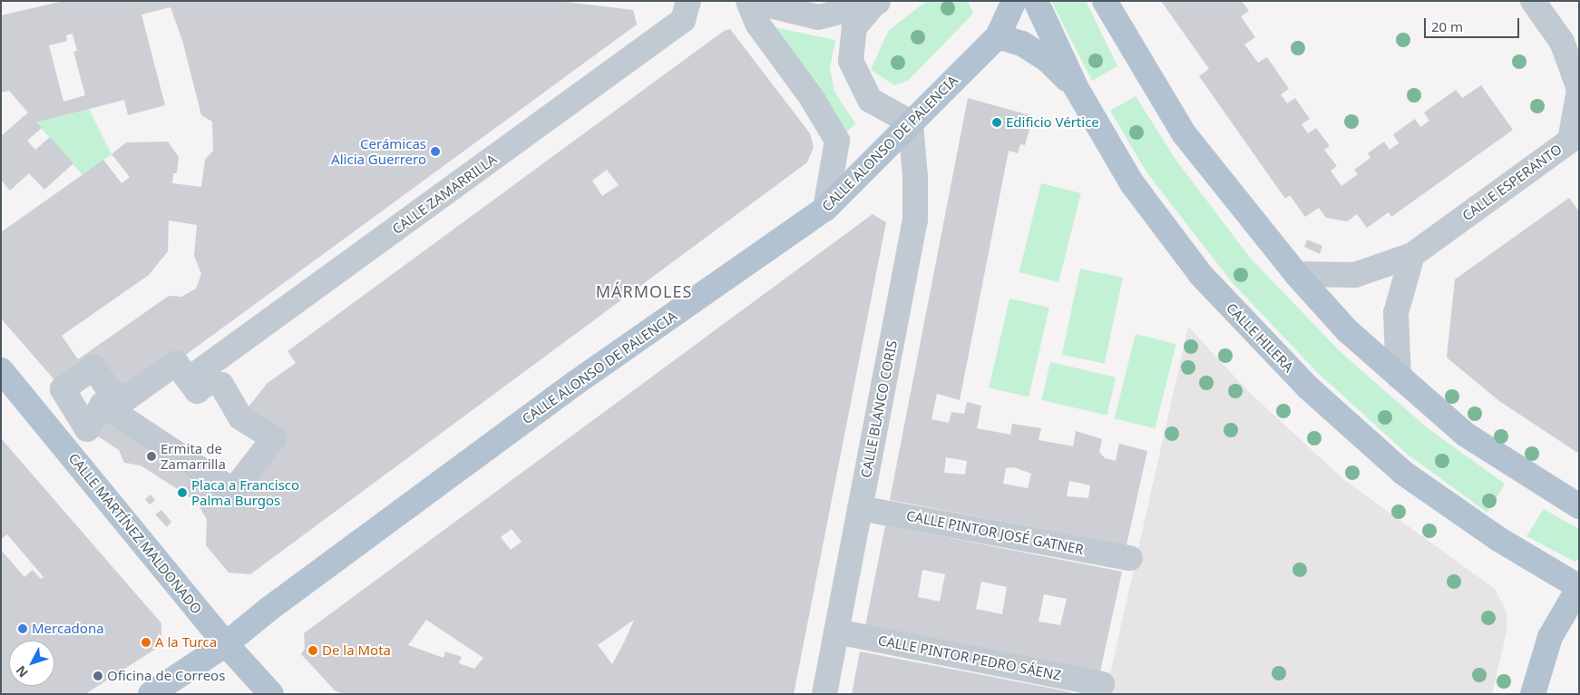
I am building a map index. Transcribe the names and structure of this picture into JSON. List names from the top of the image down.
{
  "streets": {
    "main road": ["CALLE ALONSO DE PALENCIA", "CALLE HILERA", "CALLE MARTÍNEZ MALDONADO"],
    "street": [
      "CALLE ESPERANTO",
      "CALLE ZAMARRILLA",
      "CALLE BLANCO CORIS",
      "CALLE PINTOR JOSÉ GATNER",
      "CALLE PINTOR PEDRO SÁENZ"
    ]
  },
  "crossings": [
    ["CALLE ALONSO DE PALENCIA", "CALLE BLANCO CORIS"],
    ["CALLE ALONSO DE PALENCIA", "CALLE MARTÍNEZ MALDONADO"],
    ["CALLE BLANCO CORIS", "CALLE PINTOR JOSÉ GATNER"],
    ["CALLE BLANCO CORIS", "CALLE PINTOR PEDRO SÁENZ"]
  ],
  "districts": ["MÁRMOLES"],
  "places": [
    "Edificio Vértice",
    "Cerámicas Alicia Guerrero",
    "Ermita de Zamarrilla",
    "Placa a Francisco Palma Burgos",
    "Mercadona",
    "A la Turca",
    "De la Mota",
    "Oficina de Correos"
  ],
  "scale_bar": "20 m",
  "north": "bottom left"
}
